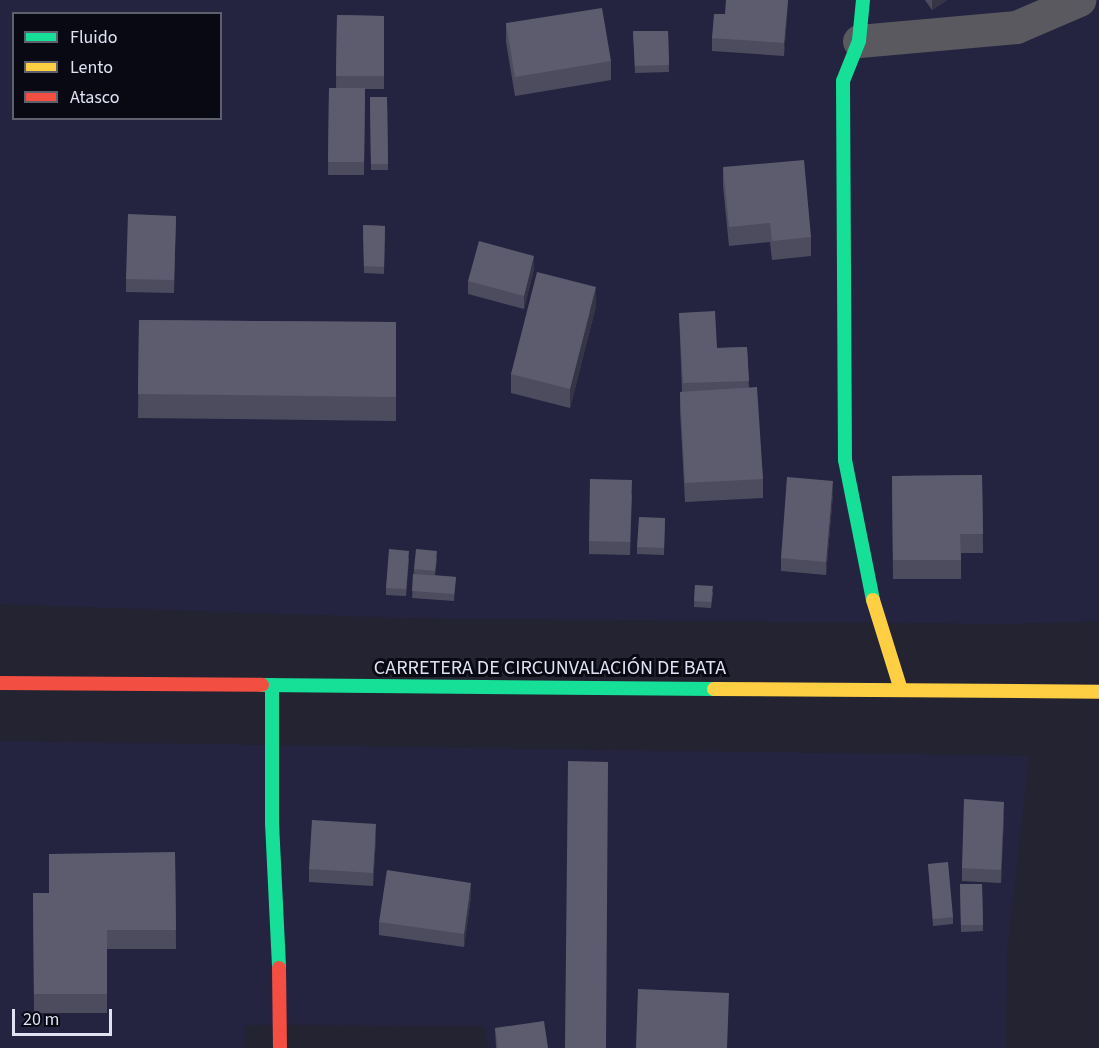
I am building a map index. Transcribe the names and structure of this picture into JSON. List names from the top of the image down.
{
  "streets": {
    "main road": ["CARRETERA DE CIRCUNVALACIÓN DE BATA"]
  },
  "legend": ["Fluido", "Lento", "Atasco"],
  "scale_bar": "20 m"
}
